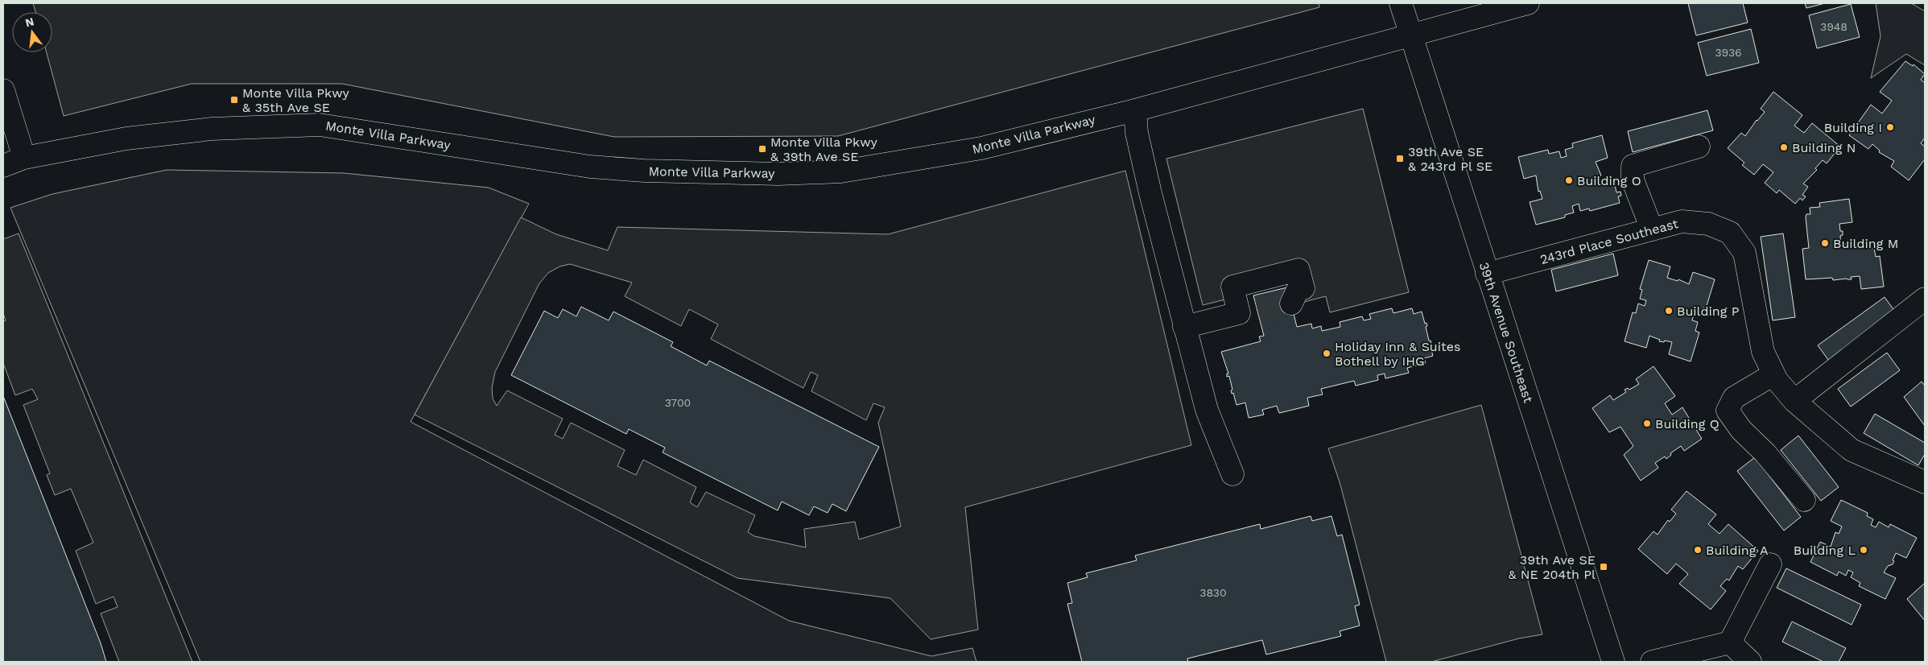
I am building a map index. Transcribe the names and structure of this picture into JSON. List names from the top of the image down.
{
  "streets": {
    "street": ["Monte Villa Parkway", "243rd Place Southeast", "39th Avenue Southeast"]
  },
  "crossings": [
    ["Monte Villa Parkway", "39th Avenue Southeast"],
    ["243rd Place Southeast", "39th Avenue Southeast"]
  ],
  "places": {
    "transit": [
      "Monte Villa Pkwy & 35th Ave SE",
      "Monte Villa Pkwy & 39th Ave SE",
      "39th Ave SE & 243rd Pl SE",
      "39th Ave SE & NE 204th Pl"
    ],
    "other": [
      "Building I",
      "Building N",
      "Building O",
      "Building M",
      "Building P",
      "Holiday Inn & Suites Bothell by IHG",
      "Building Q",
      "Building A",
      "Building L"
    ]
  },
  "house_numbers": [
    "3948",
    "3936",
    "3700",
    "3830"
  ],
  "north": "top"
}
